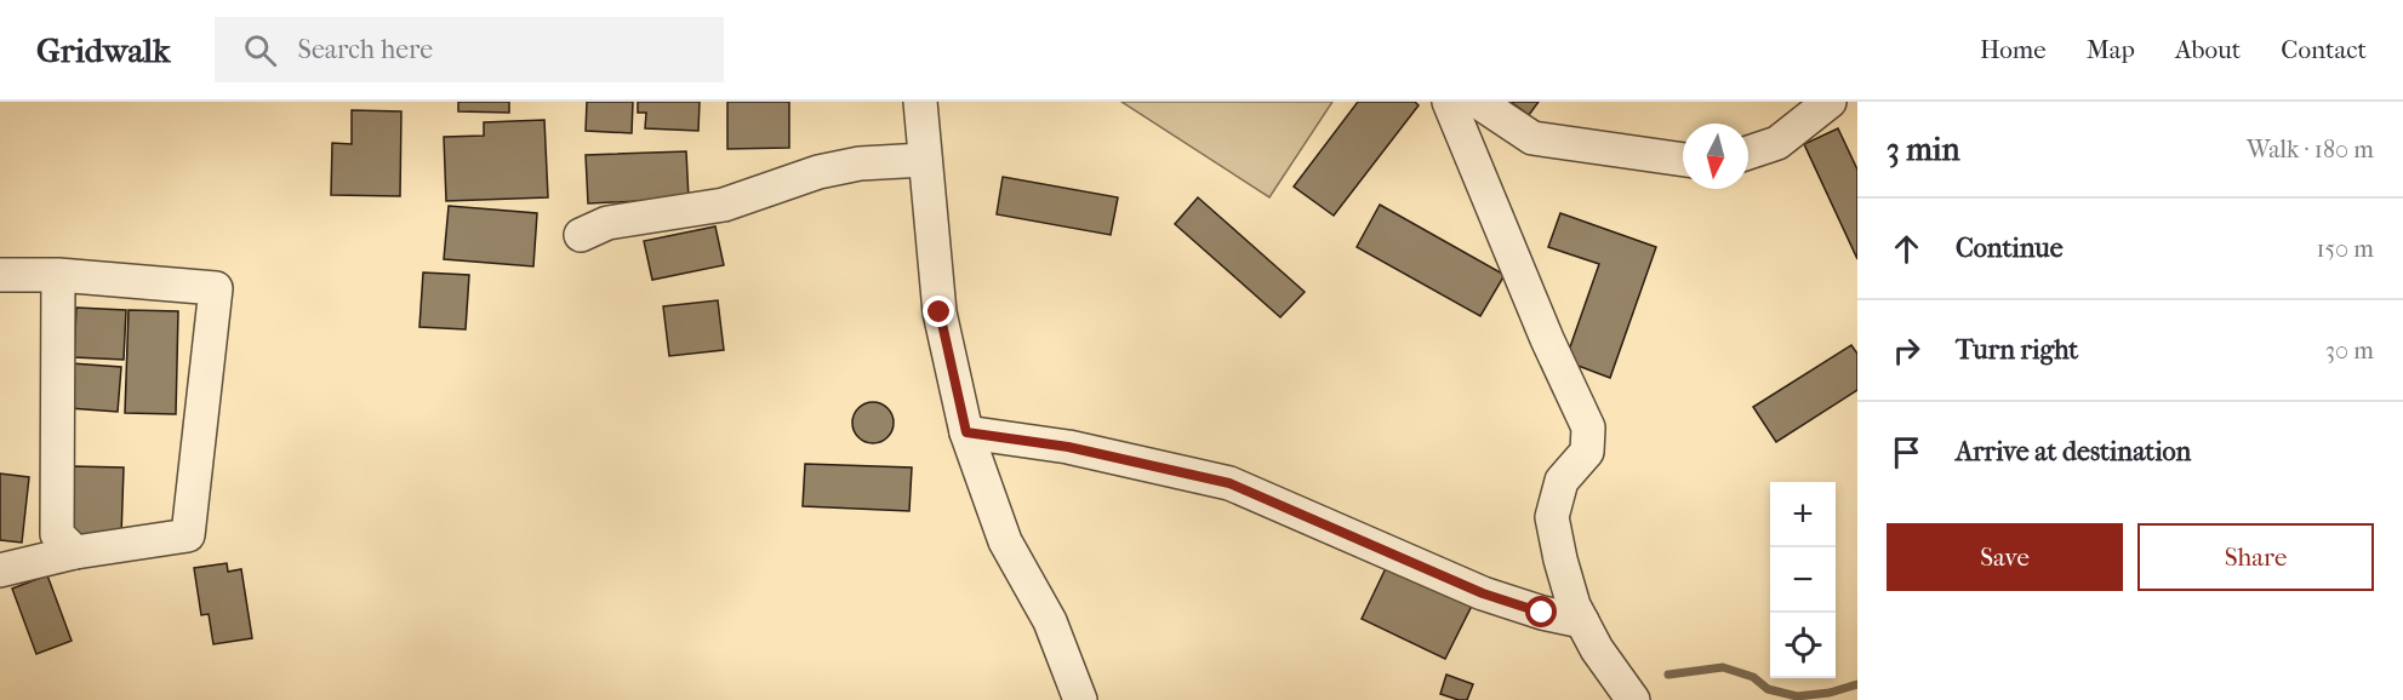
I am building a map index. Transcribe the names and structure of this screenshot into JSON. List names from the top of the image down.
{
  "north": "bottom",
  "page": {
    "header": "Gridwalk",
    "search": "Search here",
    "nav": [
      "Home",
      "Map",
      "About",
      "Contact"
    ],
    "heading": ["3 min", "Walk · 180 m"],
    "list": [
      ["Continue", "150 m"],
      ["Turn right", "30 m"],
      "Arrive at destination"
    ],
    "map_buttons": ["+", "−"],
    "buttons": ["Save", "Share"]
  }
}
